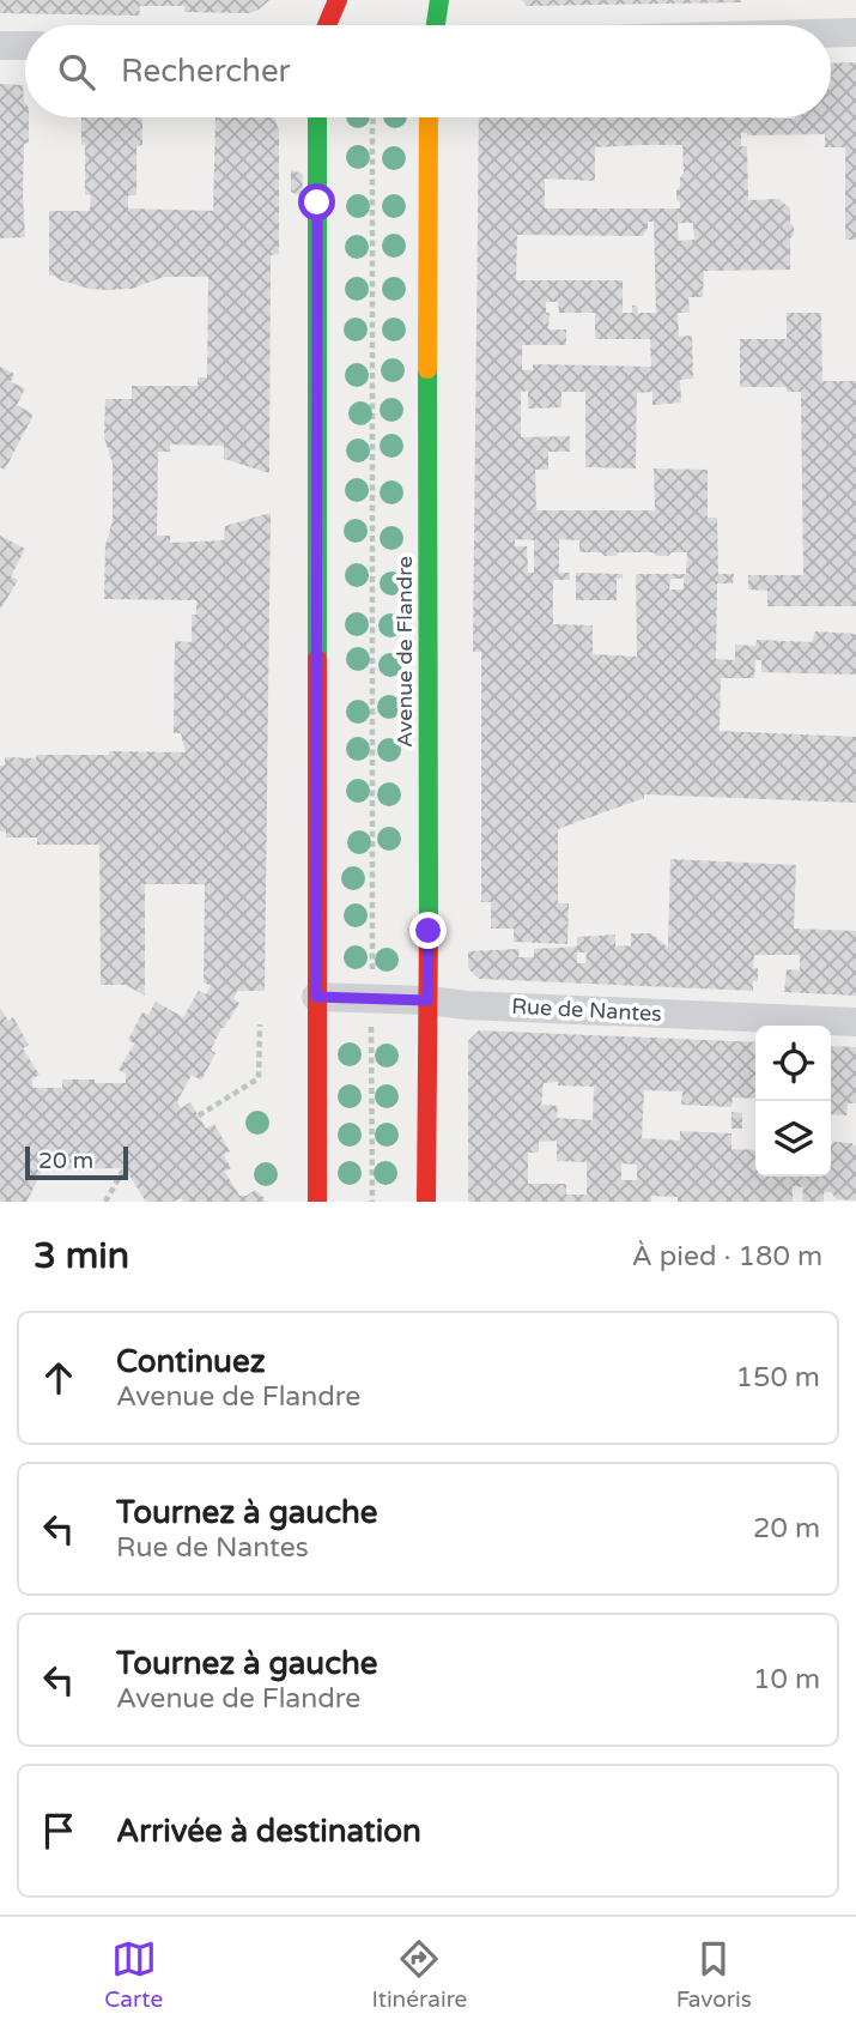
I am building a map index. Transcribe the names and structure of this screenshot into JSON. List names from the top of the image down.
{
  "streets": {
    "main road": ["Avenue de Flandre"],
    "street": ["Rue de Nantes"]
  },
  "crossings": [
    ["Avenue de Flandre", "Rue de Nantes"]
  ],
  "scale_bar": "20 m",
  "page": {
    "search": "Rechercher",
    "scale": "20 m",
    "heading": ["3 min", "À pied · 180 m"],
    "list": [
      ["Continuez", "Avenue de Flandre", "150 m"],
      ["Tournez à gauche", "Rue de Nantes", "20 m"],
      ["Tournez à gauche", "Avenue de Flandre", "10 m"],
      "Arrivée à destination"
    ],
    "nav": ["Carte", "Itinéraire", "Favoris"]
  }
}
